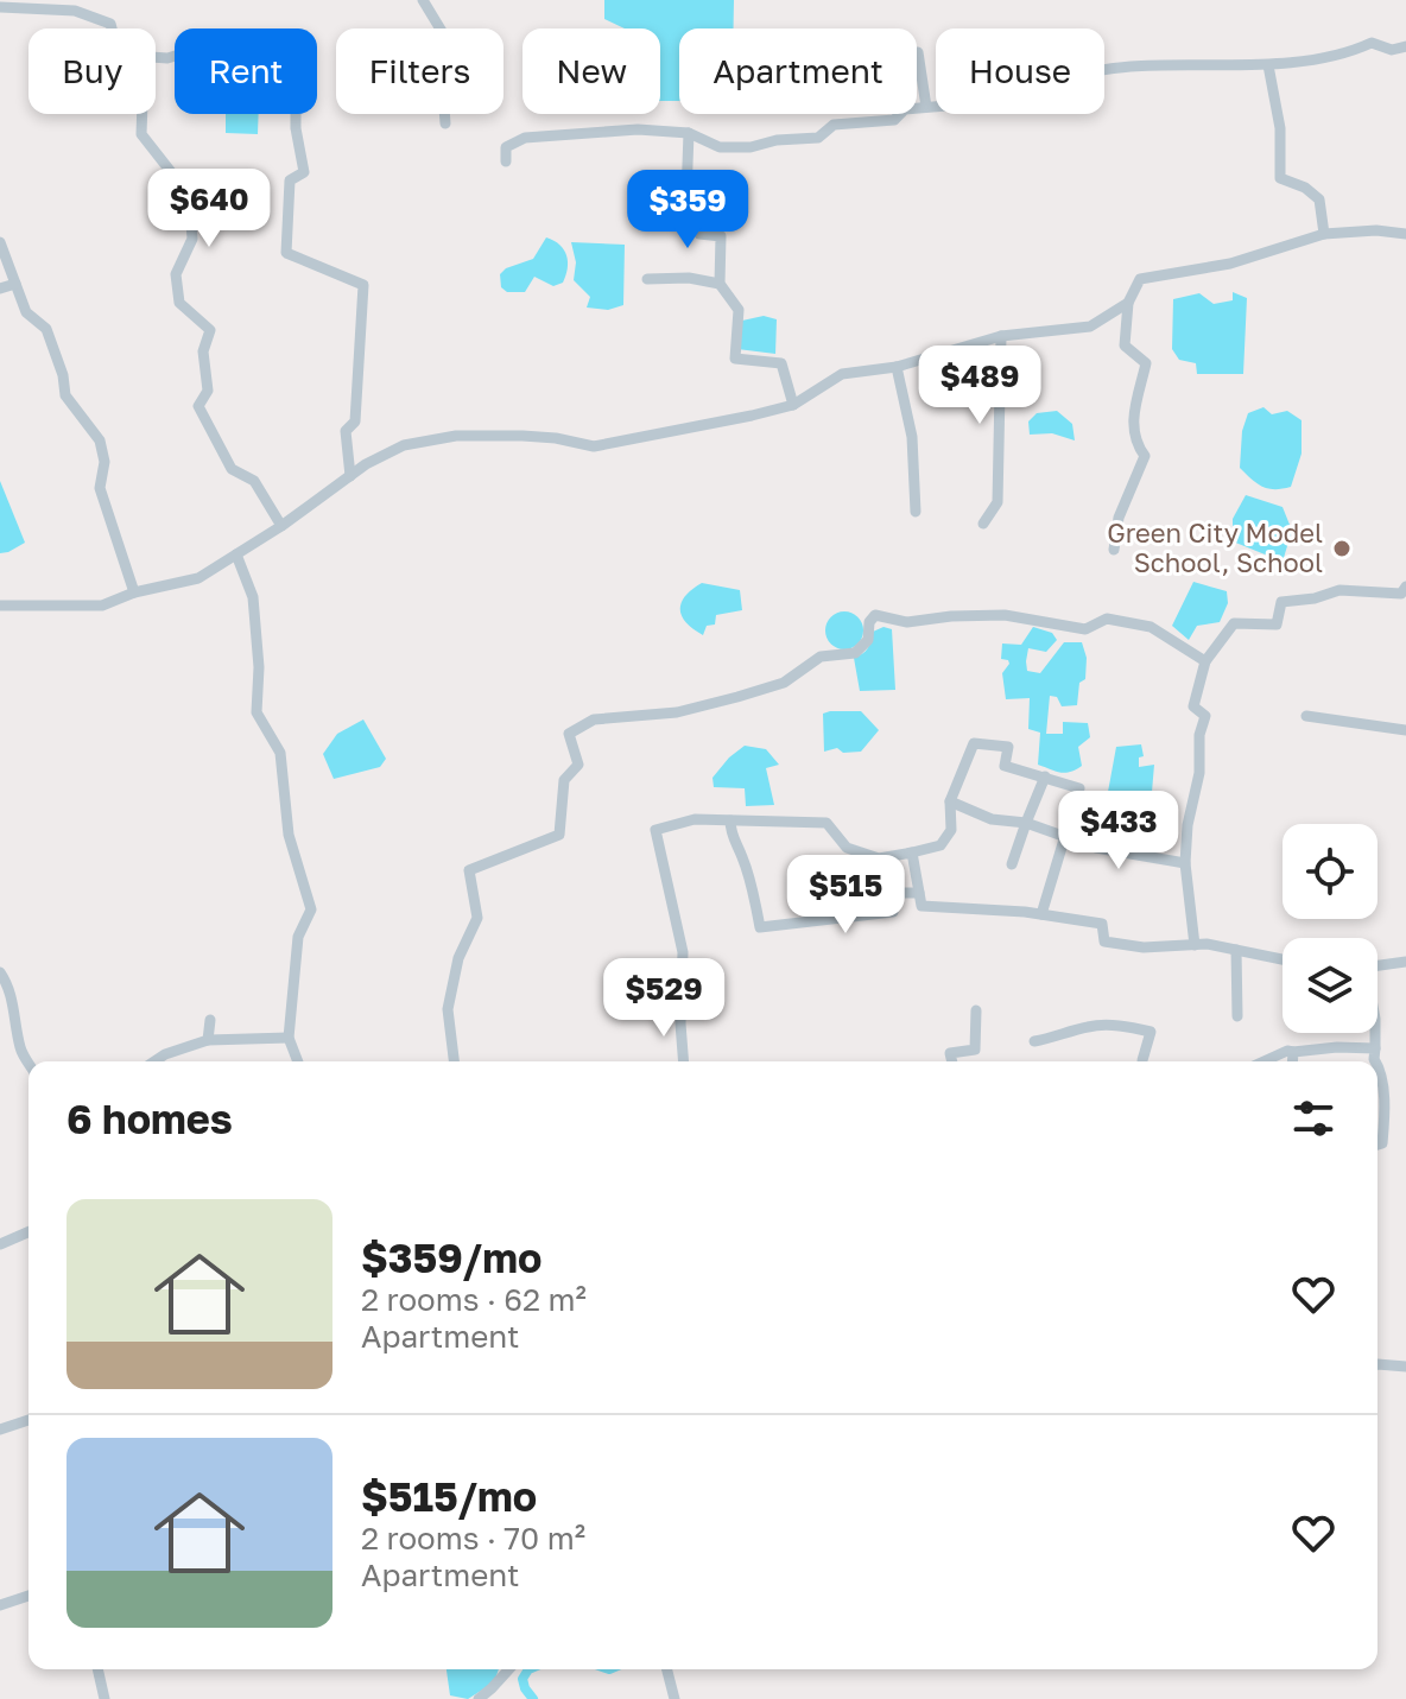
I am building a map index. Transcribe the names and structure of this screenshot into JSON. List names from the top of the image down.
{
  "places": ["Green City Model School, School"],
  "page": {
    "chip": [
      "Buy",
      "Rent",
      "Filters",
      "New",
      "Apartment",
      "House"
    ],
    "price": [
      "$640",
      "$359",
      "$489",
      "$433",
      "$515",
      "$529"
    ],
    "heading": "6 homes",
    "list": [
      {
        "name": "$359/mo",
        "note": "2 rooms · 62 m² · Apartment"
      },
      {
        "name": "$515/mo",
        "note": "2 rooms · 70 m² · Apartment"
      }
    ]
  }
}
